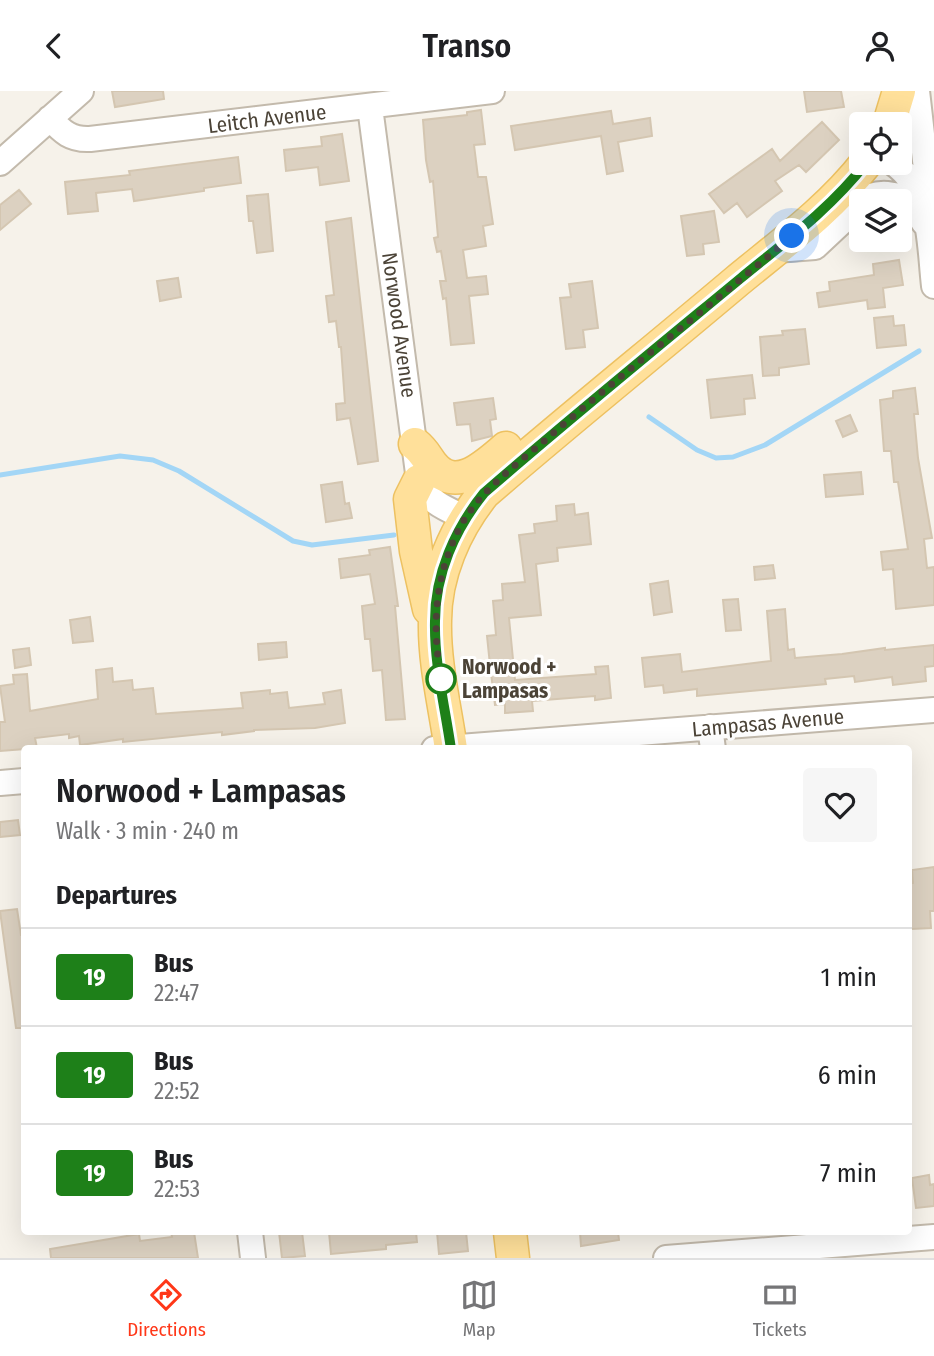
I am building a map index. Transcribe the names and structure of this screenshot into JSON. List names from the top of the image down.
{
  "streets": {
    "street": ["Leitch Avenue", "Norwood Avenue", "Lampasas Avenue"]
  },
  "crossings": [
    ["Leitch Avenue", "Norwood Avenue"]
  ],
  "places": ["Norwood + Lampasas"],
  "lines": ["bus line 19"],
  "page": {
    "header": "Transo",
    "heading": [
      ["Norwood + Lampasas", "Walk · 3 min · 240 m"],
      "Departures"
    ],
    "list": [
      {
        "mark": "19",
        "name": "Bus",
        "note": "22:47",
        "value": "1 min"
      },
      {
        "mark": "19",
        "name": "Bus",
        "note": "22:52",
        "value": "6 min"
      },
      {
        "mark": "19",
        "name": "Bus",
        "note": "22:53",
        "value": "7 min"
      }
    ],
    "tabs": ["Directions", "Map", "Tickets"]
  }
}
